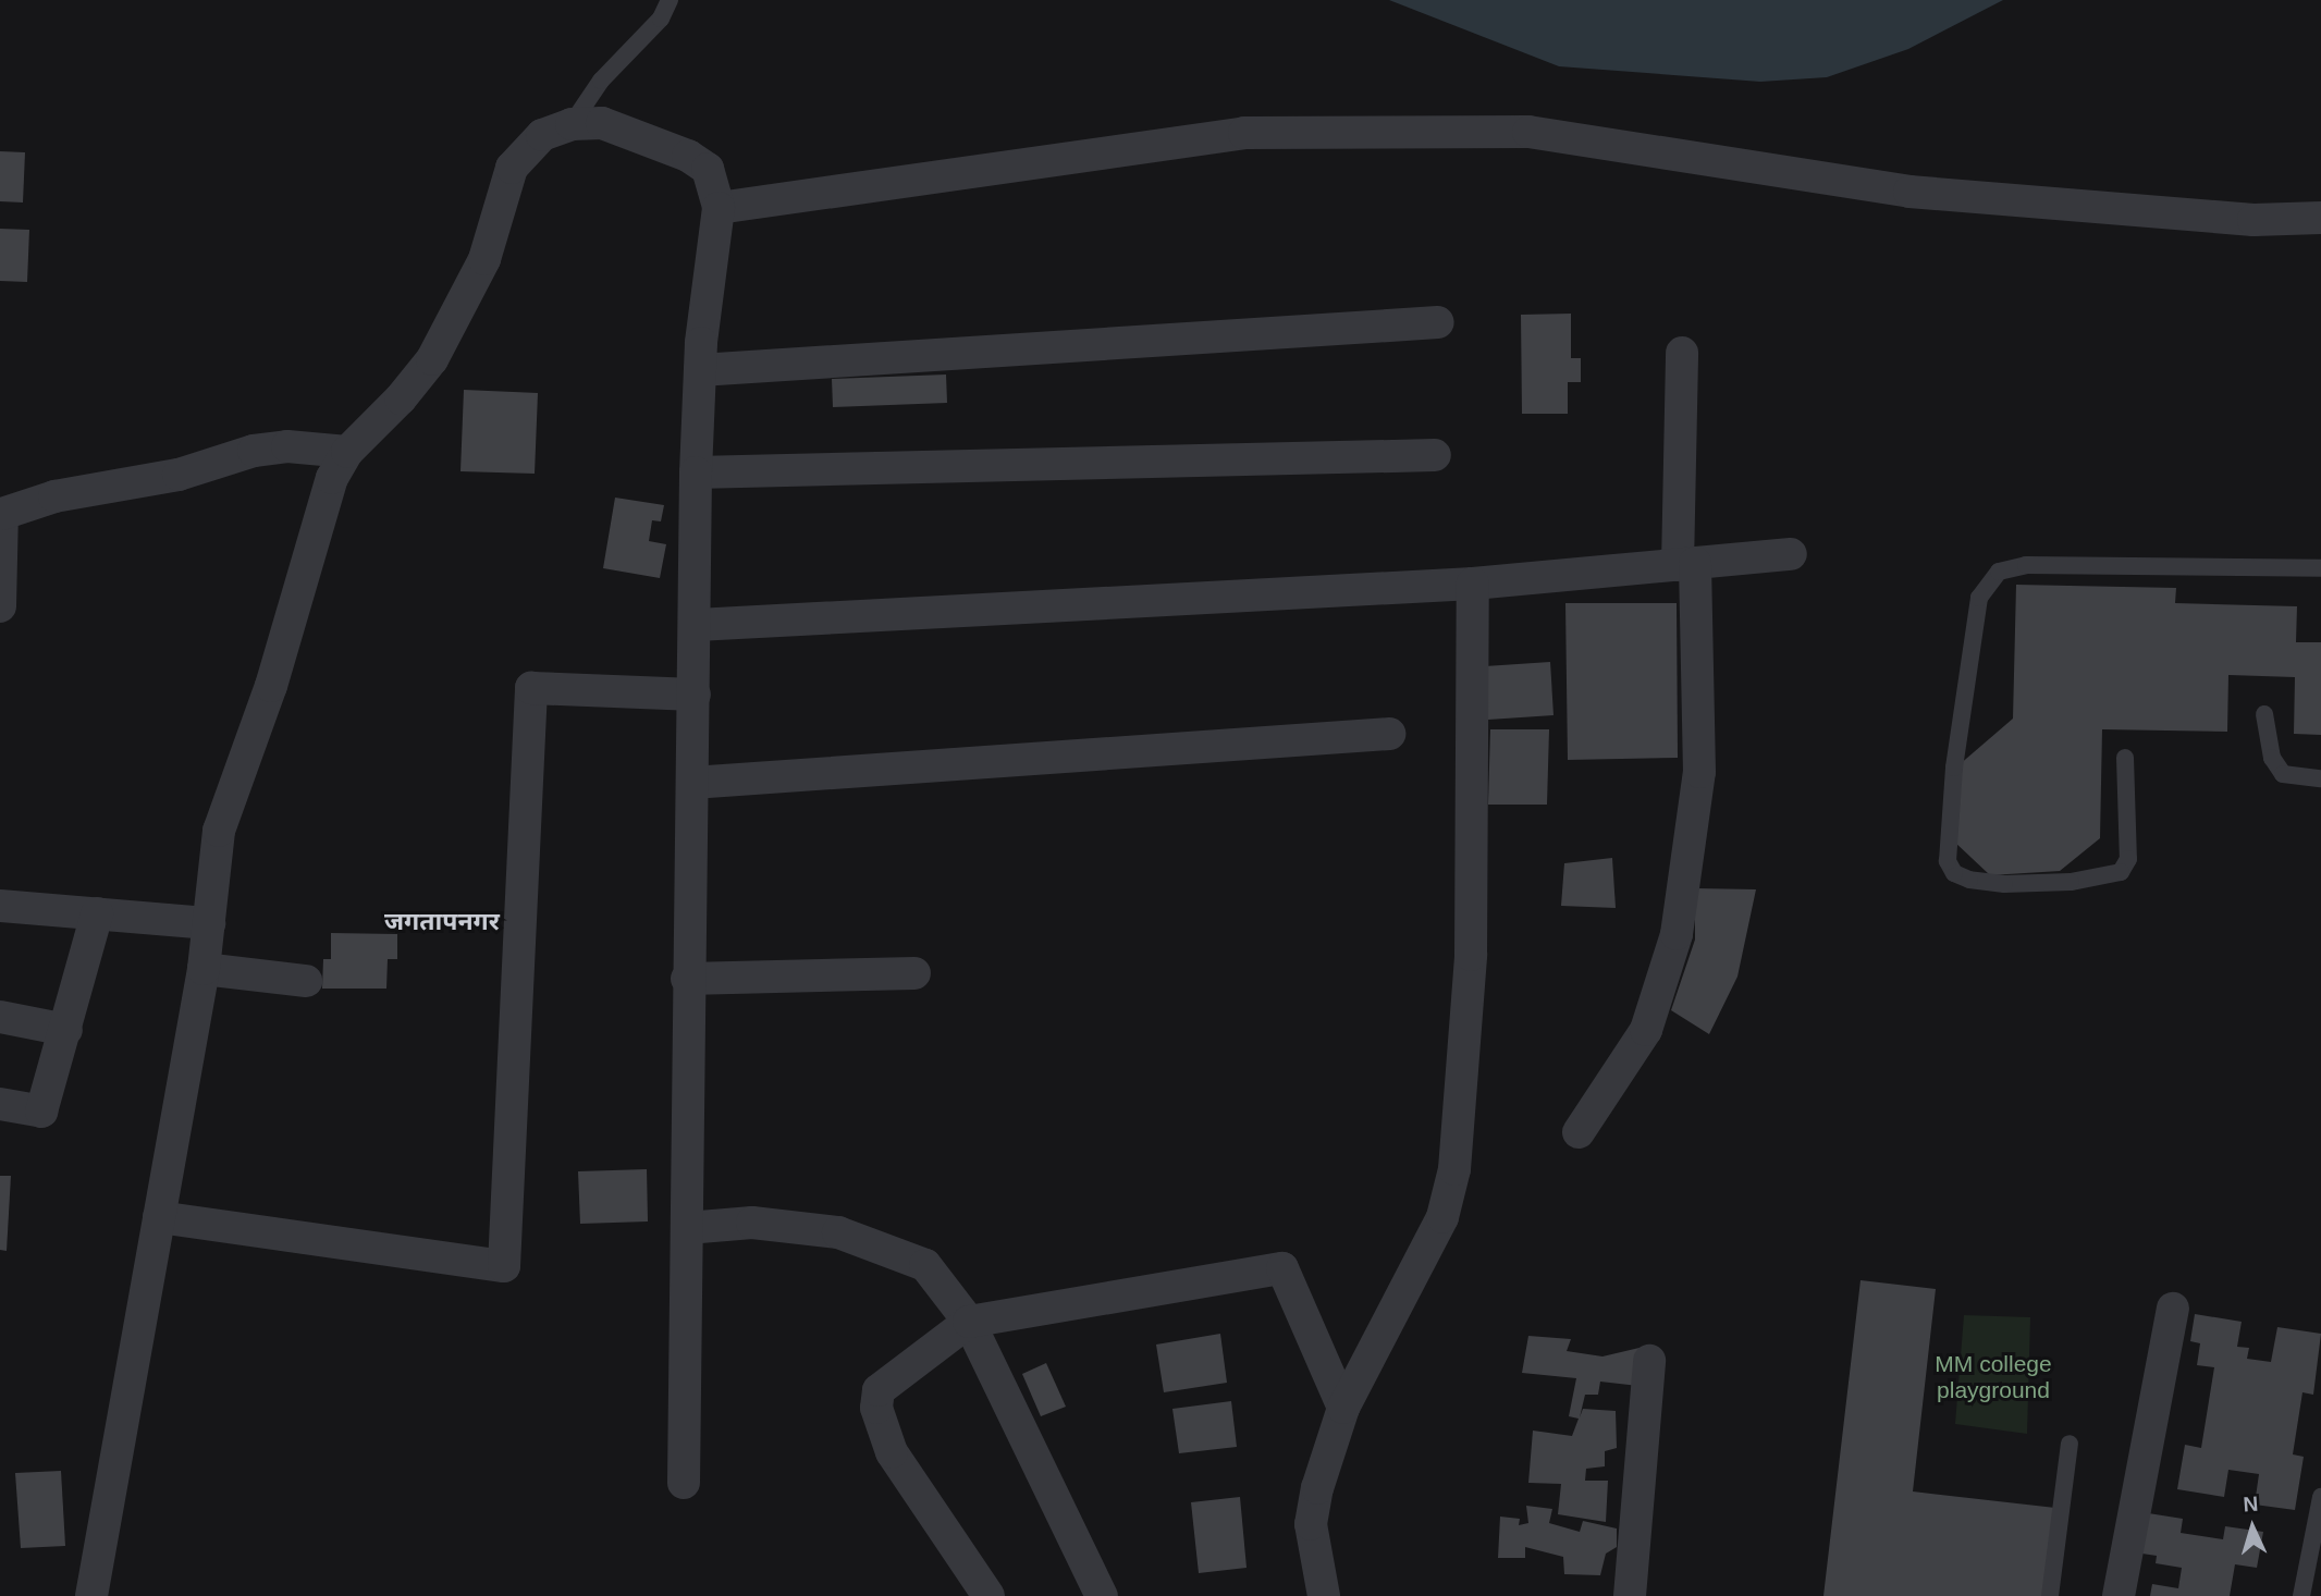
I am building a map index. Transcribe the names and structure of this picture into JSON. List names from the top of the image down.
{
  "districts": ["जगतापनगर"],
  "parks": ["MM college playground"],
  "north": "top"
}
